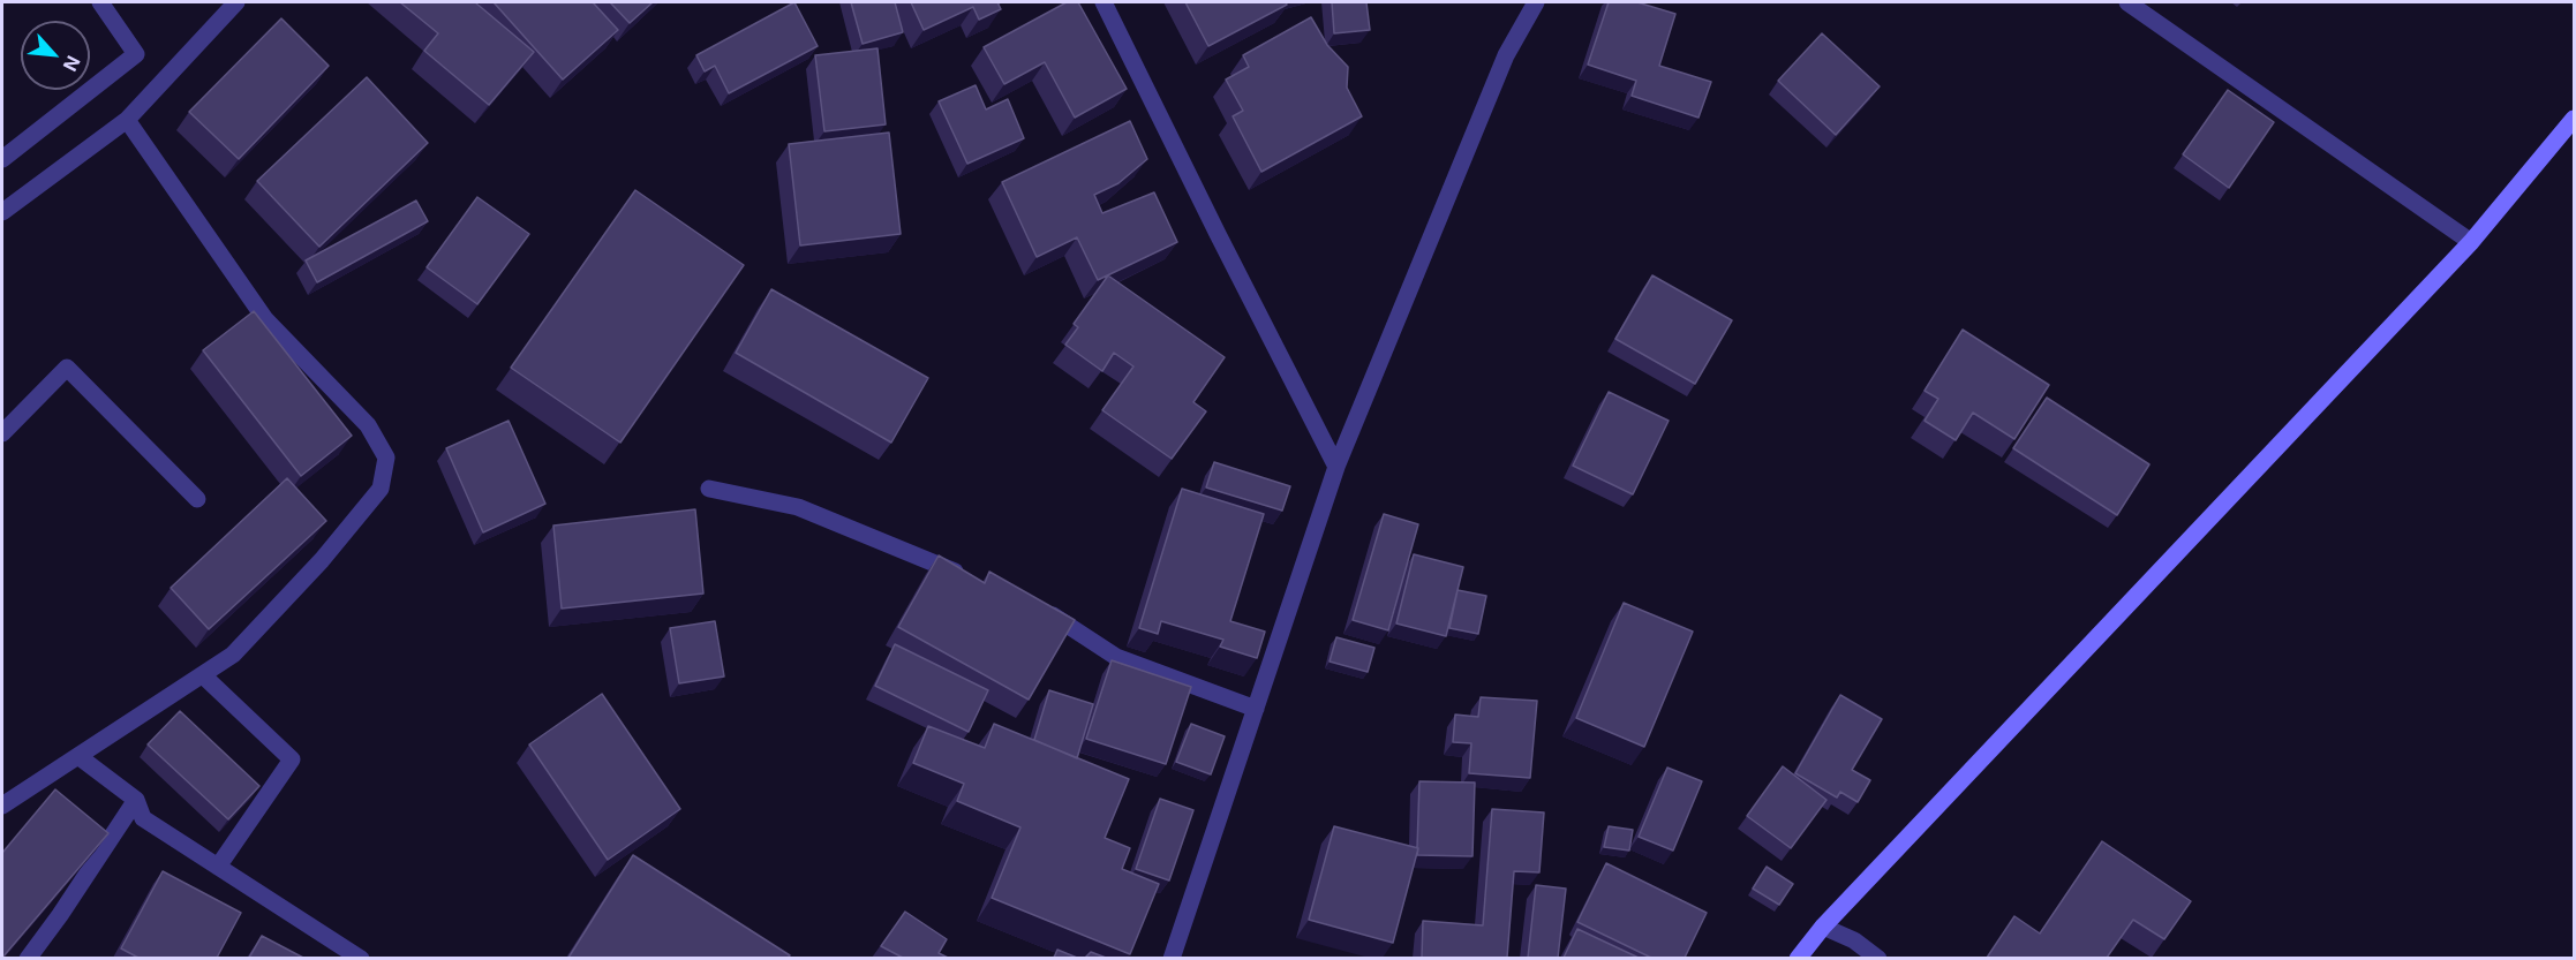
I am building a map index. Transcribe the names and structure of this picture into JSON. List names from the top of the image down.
{
  "north": "bottom right"
}
